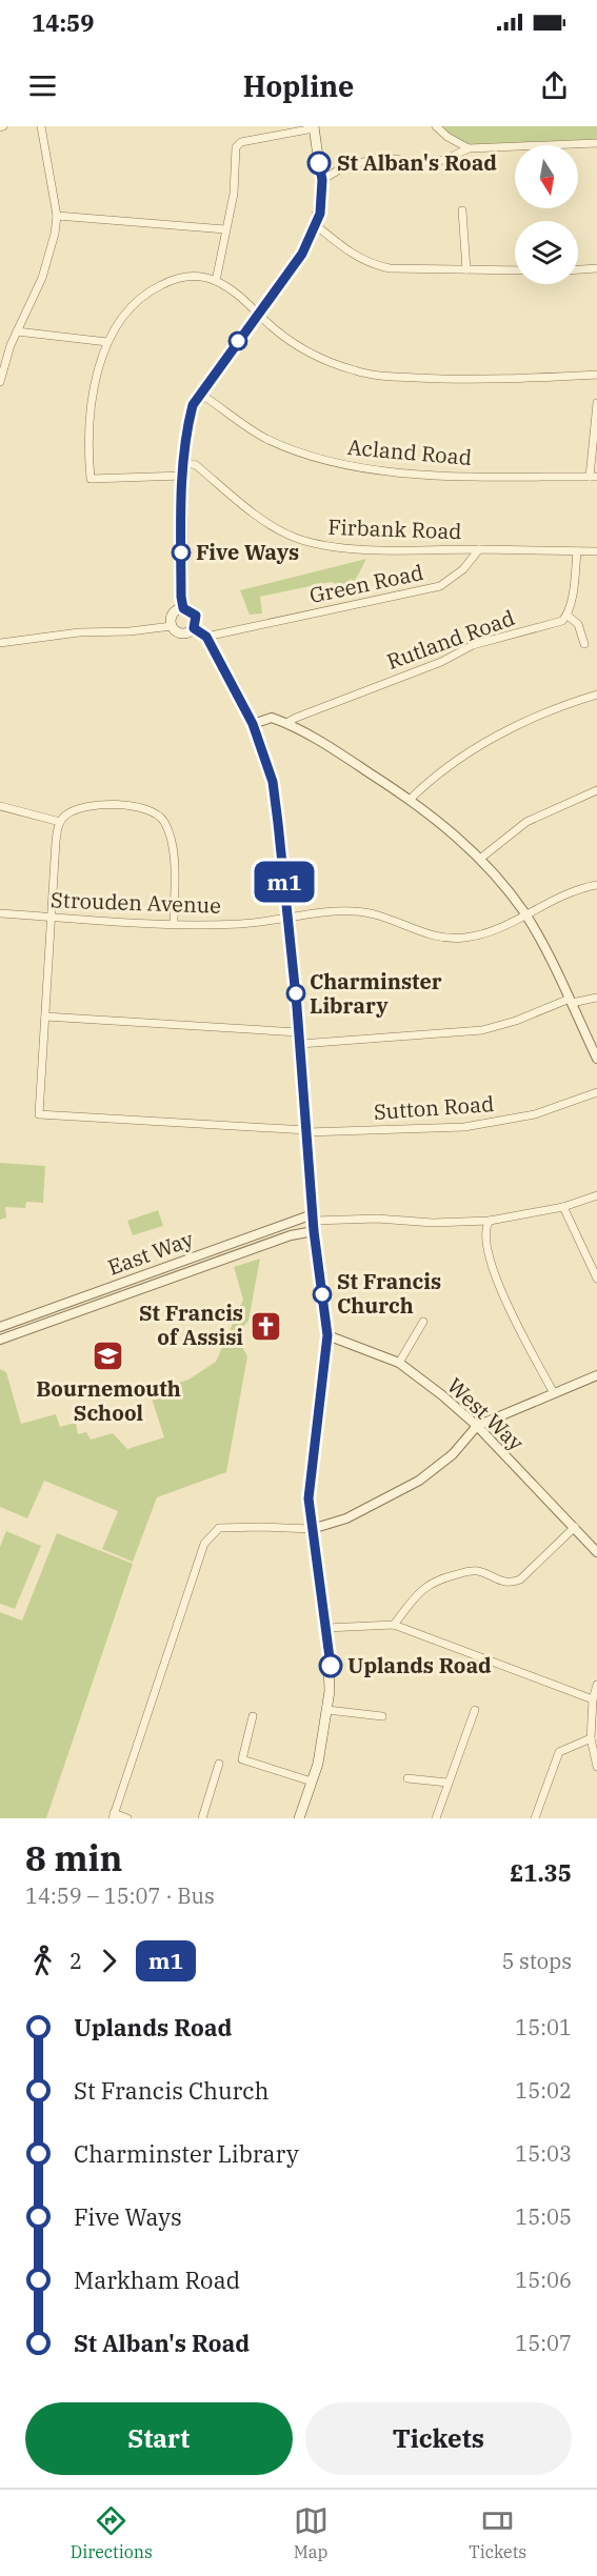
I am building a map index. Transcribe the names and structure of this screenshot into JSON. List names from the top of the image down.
{
  "streets": {
    "street": [
      "Acland Road",
      "Firbank Road",
      "Green Road",
      "Rutland Road",
      "Strouden Avenue",
      "Sutton Road",
      "East Way",
      "West Way"
    ]
  },
  "crossings": [
    ["Firbank Road", "Green Road"]
  ],
  "places": {
    "other": [
      "St Alban's Road",
      "Five Ways",
      "Charminster Library",
      "St Francis Church",
      "Uplands Road"
    ],
    "church": ["St Francis of Assisi"],
    "school or university": ["Bournemouth School"]
  },
  "lines": ["bus line m1"],
  "north": "bottom",
  "page": {
    "status": "14:59",
    "header": "Hopline",
    "on_map": "m1",
    "heading": ["8 min", "14:59 – 15:07 · Bus", "£1.35"],
    "legs": ["2", "m1", "5 stops"],
    "list": [
      {
        "name": "Uplands Road",
        "value": "15:01"
      },
      {
        "name": "St Francis Church",
        "value": "15:02"
      },
      {
        "name": "Charminster Library",
        "value": "15:03"
      },
      {
        "name": "Five Ways",
        "value": "15:05"
      },
      {
        "name": "Markham Road",
        "value": "15:06"
      },
      {
        "name": "St Alban's Road",
        "value": "15:07"
      }
    ],
    "buttons": ["Start", "Tickets"],
    "tabs": ["Directions", "Map", "Tickets"]
  }
}
